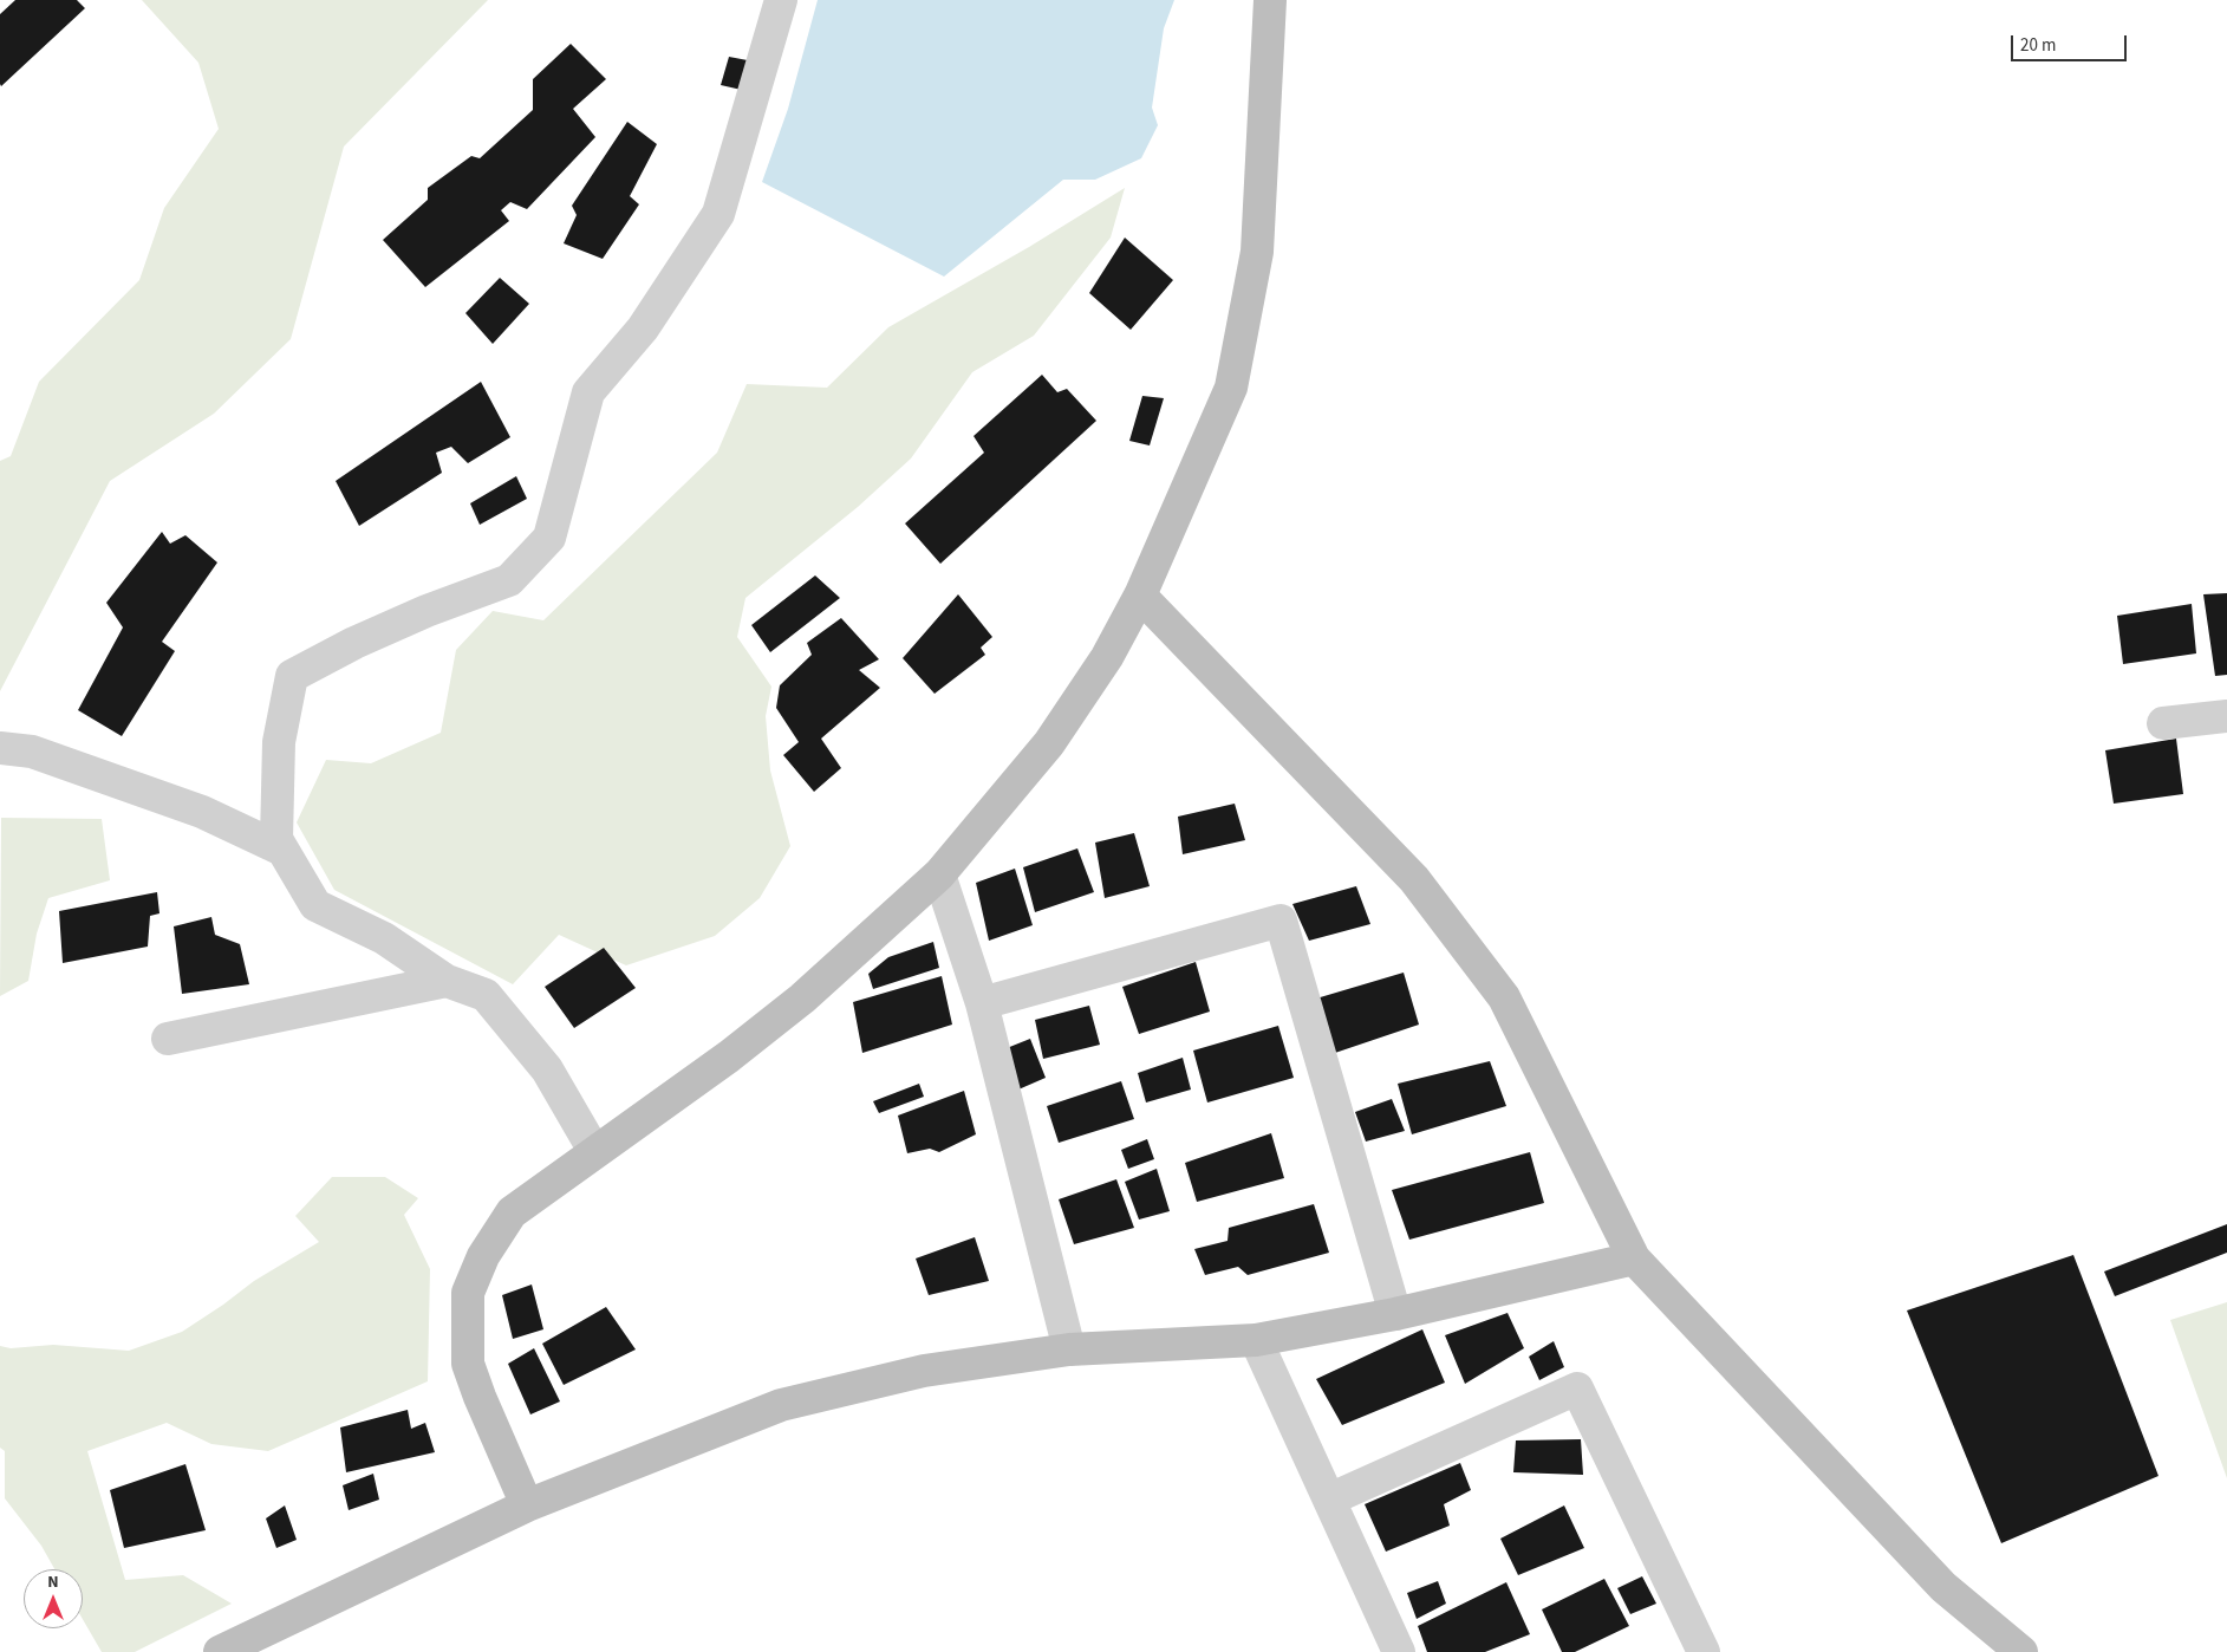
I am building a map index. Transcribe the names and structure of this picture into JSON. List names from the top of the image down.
{
  "scale_bar": "20 m",
  "north": "top"
}
